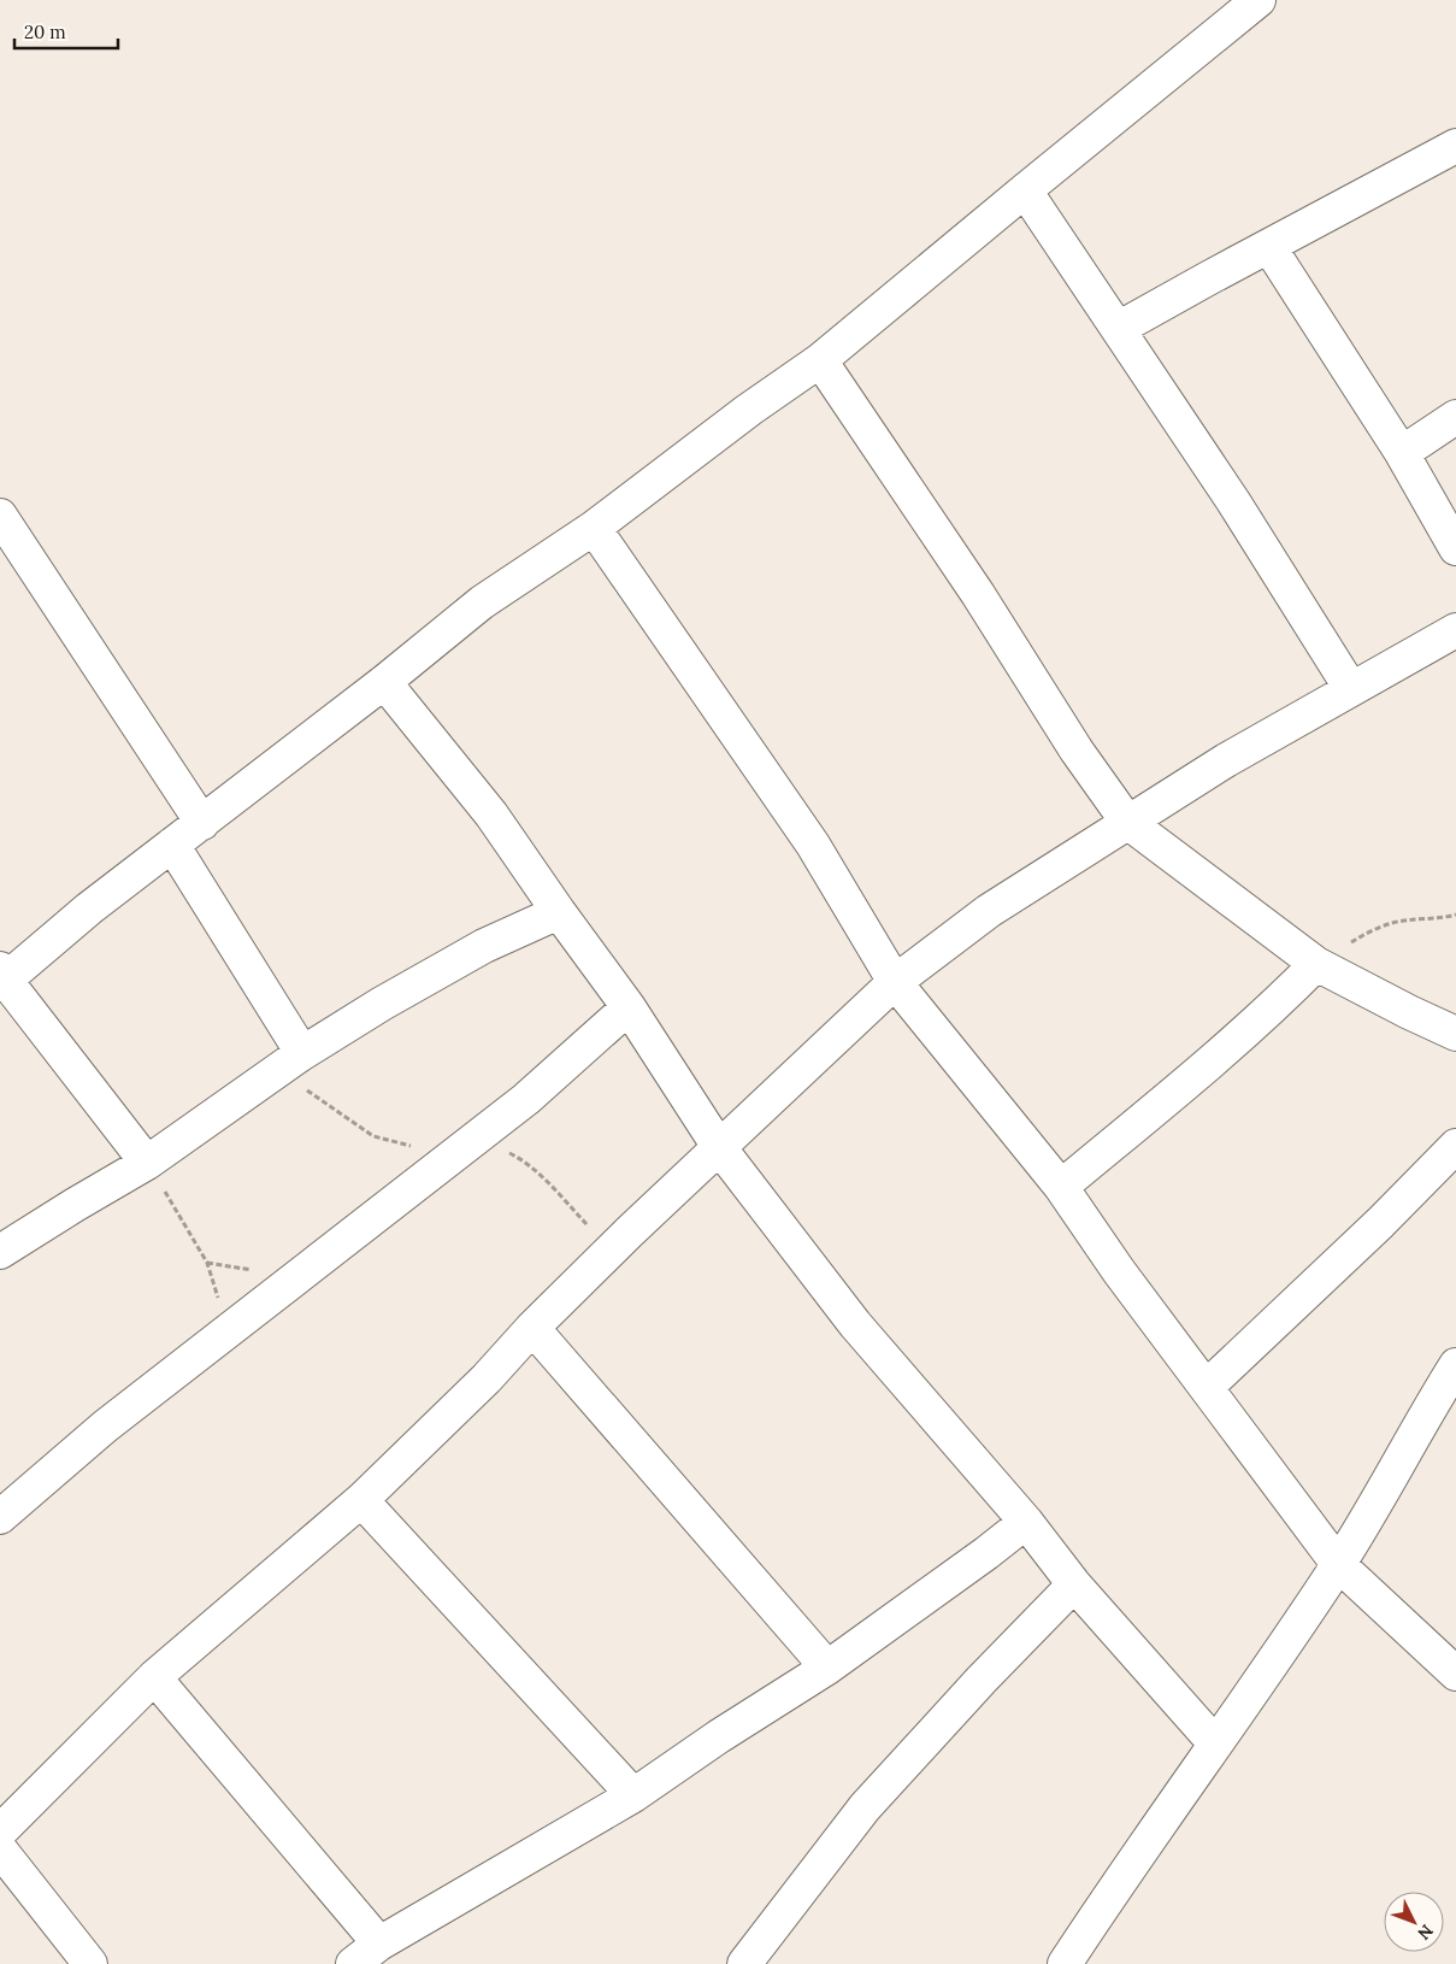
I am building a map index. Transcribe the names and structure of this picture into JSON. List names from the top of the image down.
{
  "scale_bar": "20 m",
  "north": "bottom right"
}
